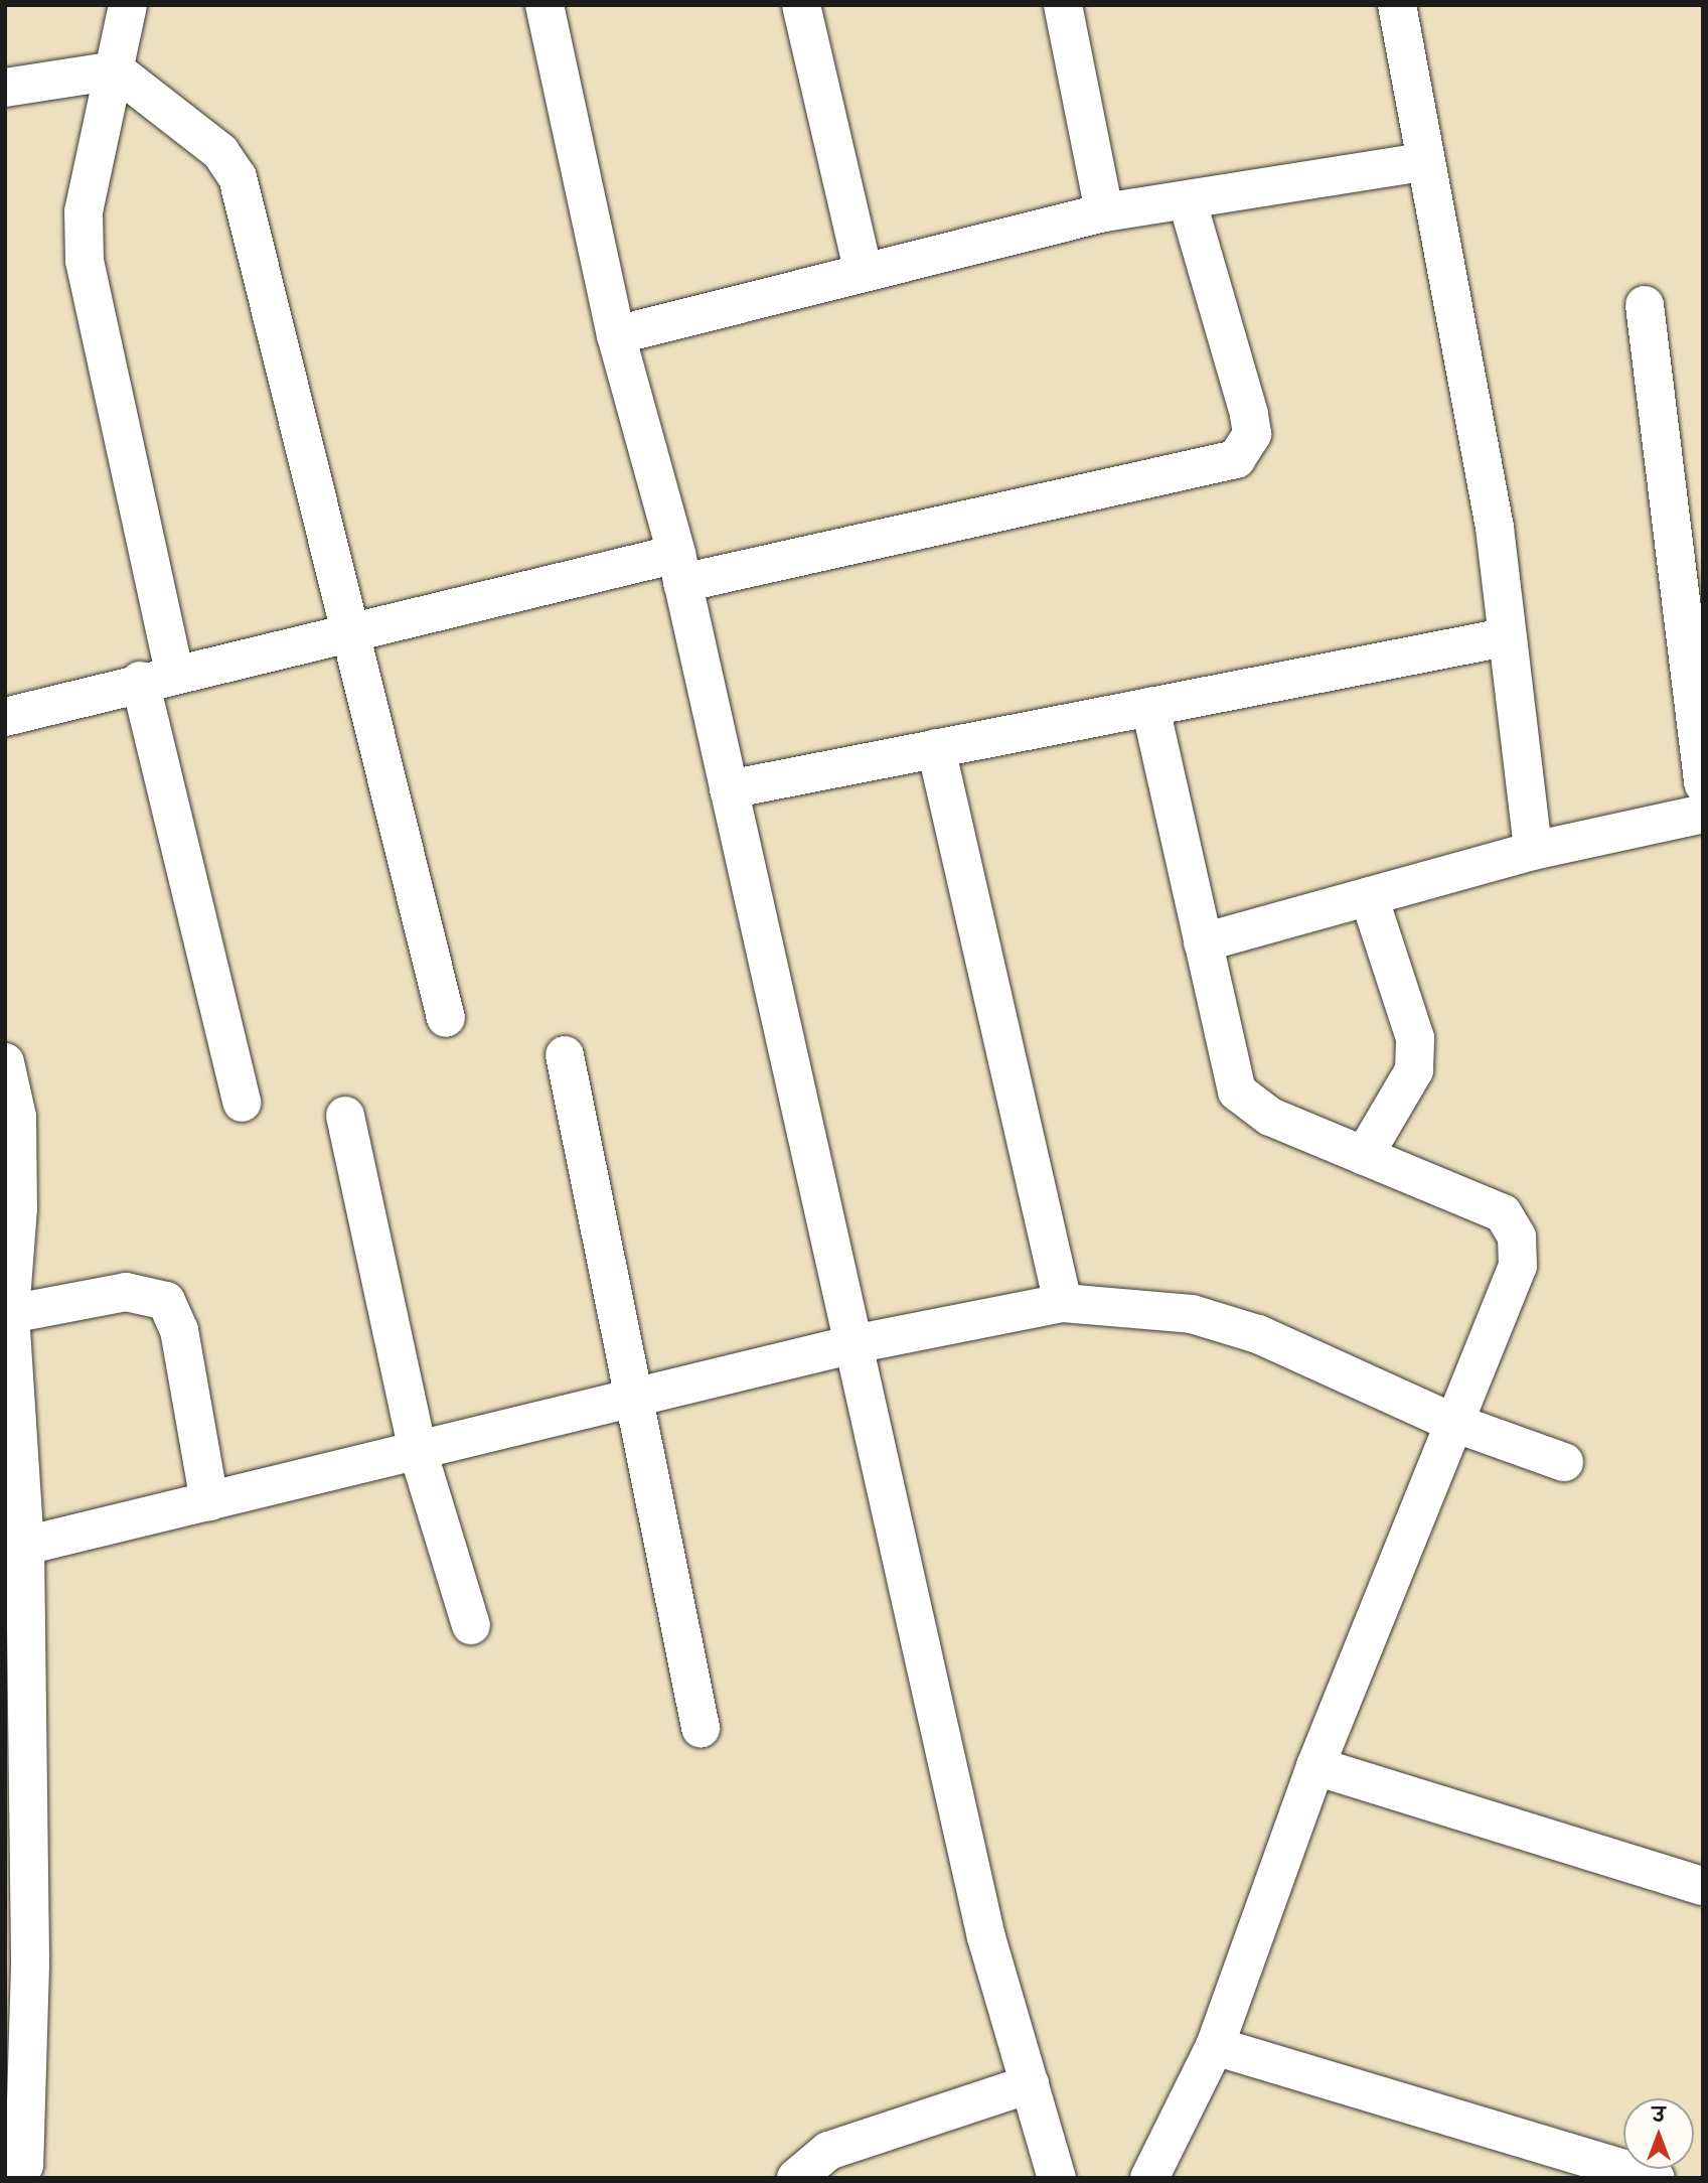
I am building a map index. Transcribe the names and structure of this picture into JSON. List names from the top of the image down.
{
  "north": "top"
}
